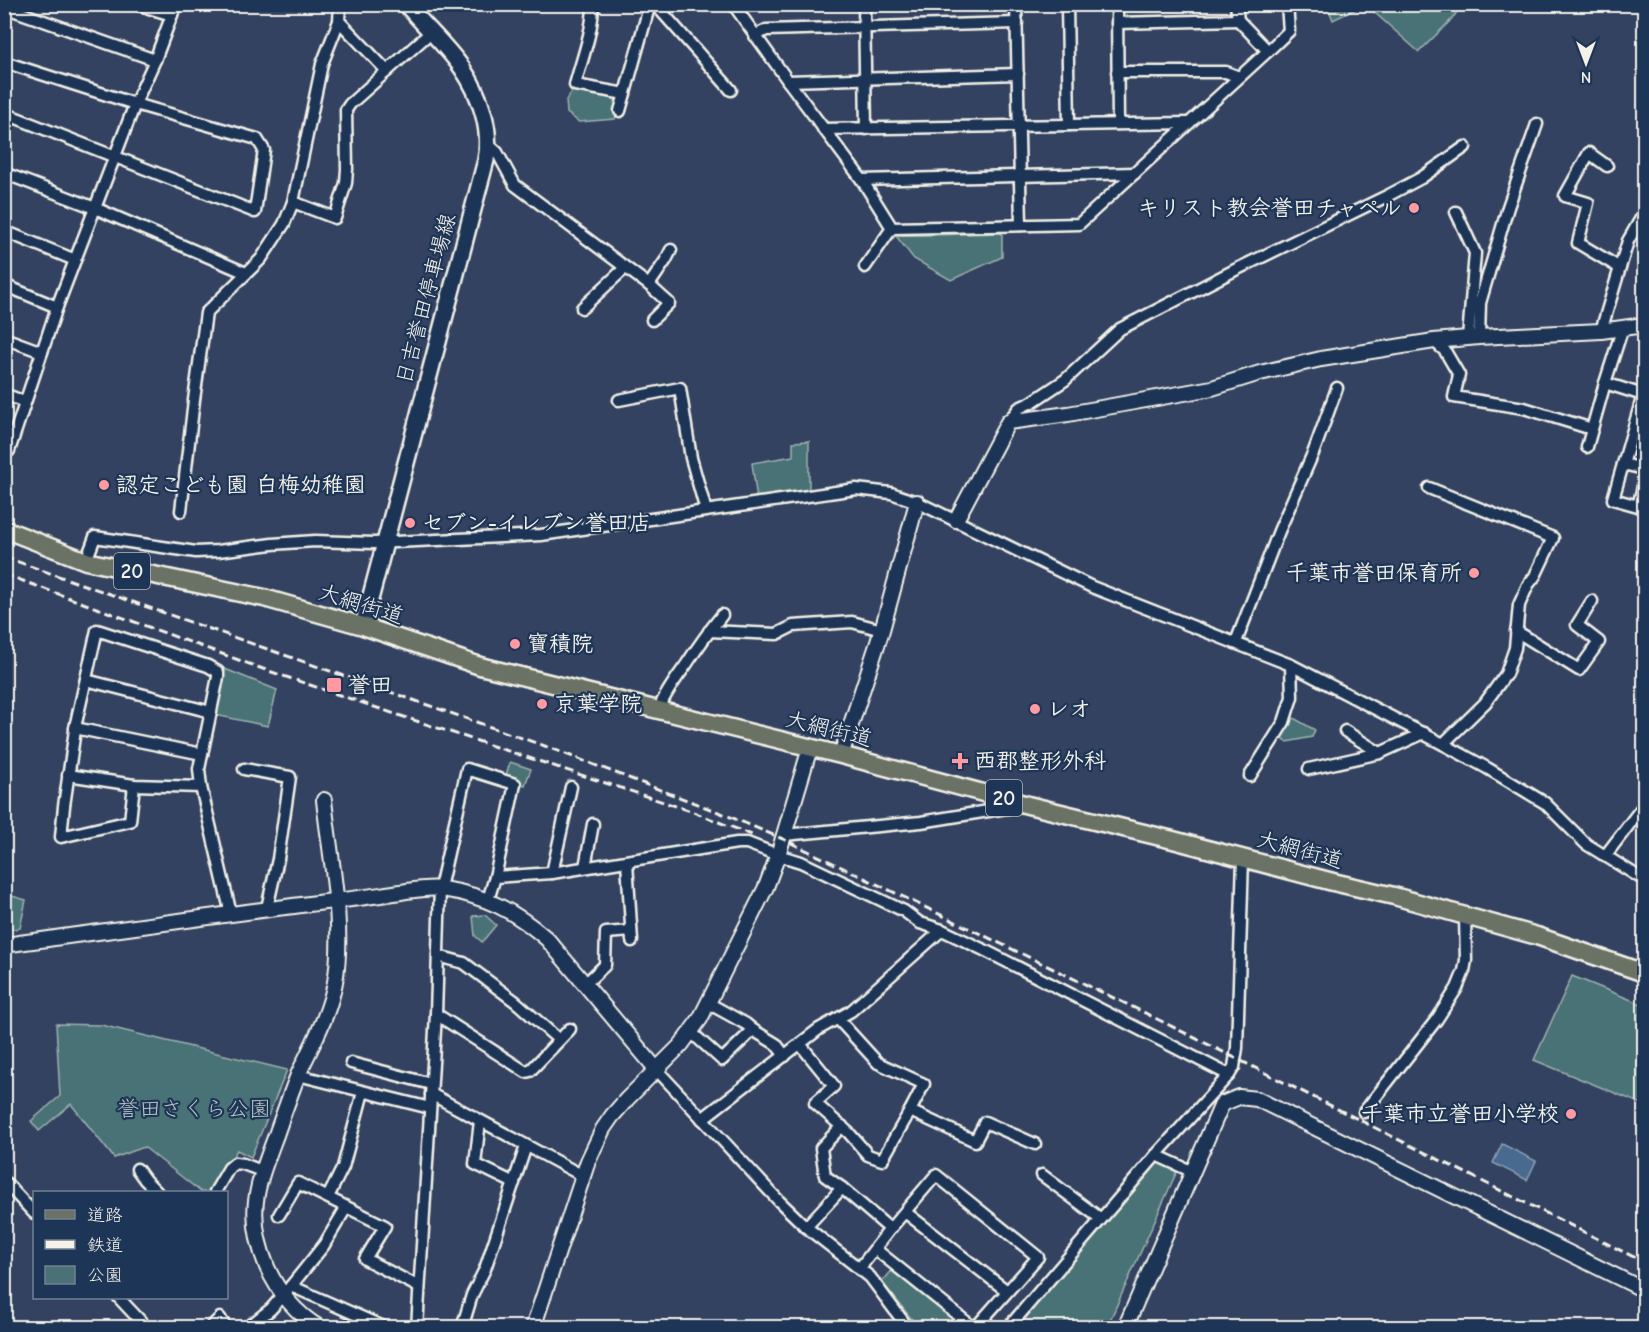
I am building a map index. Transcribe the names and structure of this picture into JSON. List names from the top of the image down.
{
  "streets": {
    "main road": ["日吉誉田停車場線", "20", "大網街道"]
  },
  "crossings": [
    ["日吉誉田停車場線", "大網街道"]
  ],
  "parks": ["誉田さくら公園"],
  "places": {
    "other": [
      "キリスト教会誉田チャペル",
      "認定こども園 白梅幼稚園",
      "セブン-イレブン誉田店",
      "千葉市誉田保育所",
      "寶積院",
      "京葉学院",
      "レオ",
      "千葉市立誉田小学校"
    ],
    "transit": ["誉田"],
    "health": ["西郡整形外科"]
  },
  "legend": ["道路", "鉄道", "公園"],
  "north": "bottom"
}
